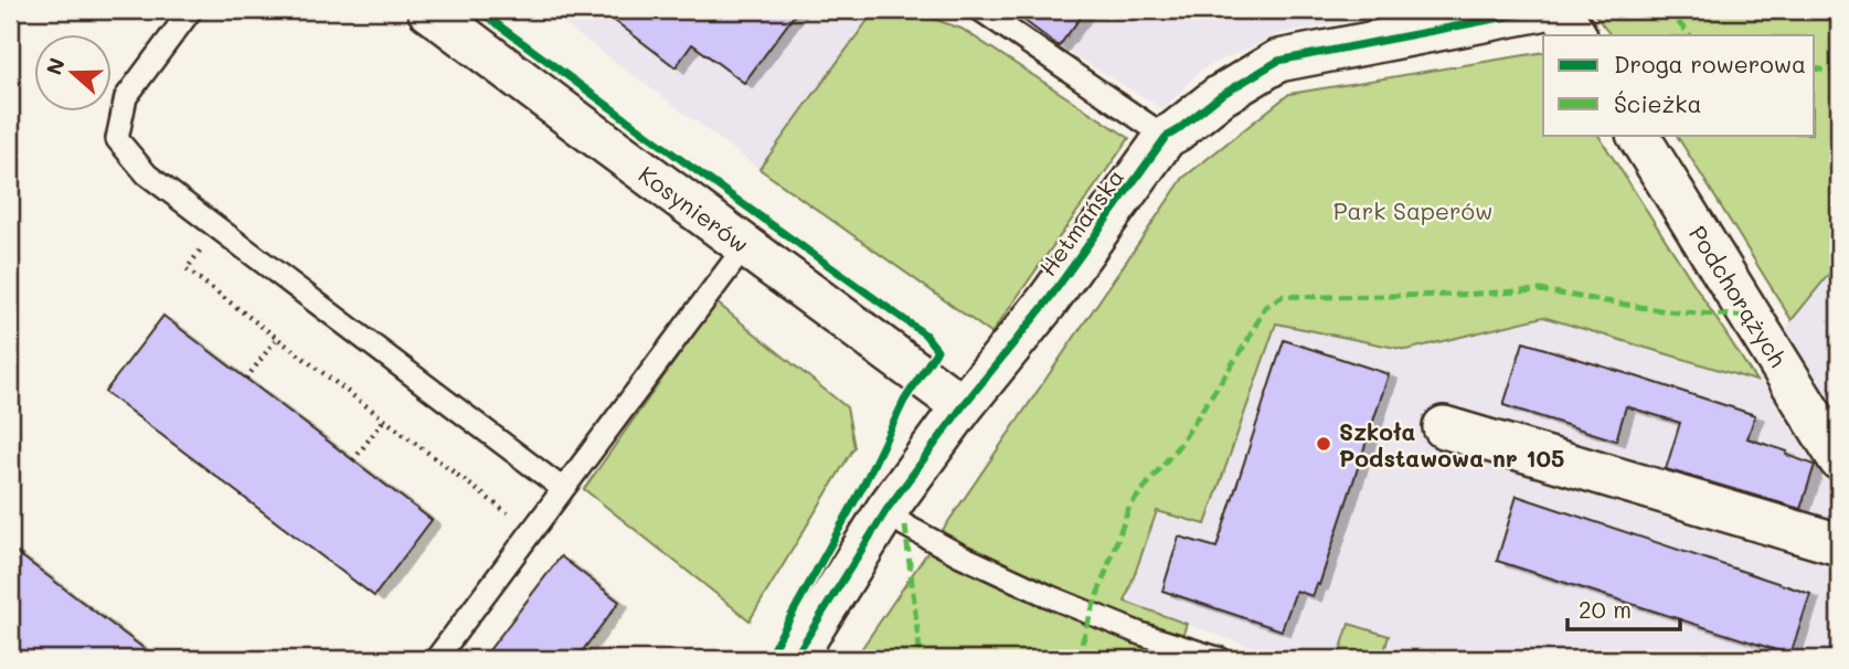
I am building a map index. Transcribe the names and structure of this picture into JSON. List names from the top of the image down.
{
  "streets": {
    "street": ["Kosynierów", "Hetmańska", "Podchorążych"]
  },
  "crossings": [
    ["Kosynierów", "Hetmańska"]
  ],
  "parks": ["Park Saperów"],
  "places": ["Szkoła Podstawowa nr 105"],
  "legend": ["Droga rowerowa", "Ścieżka"],
  "scale_bar": "20 m",
  "north": "left"
}
